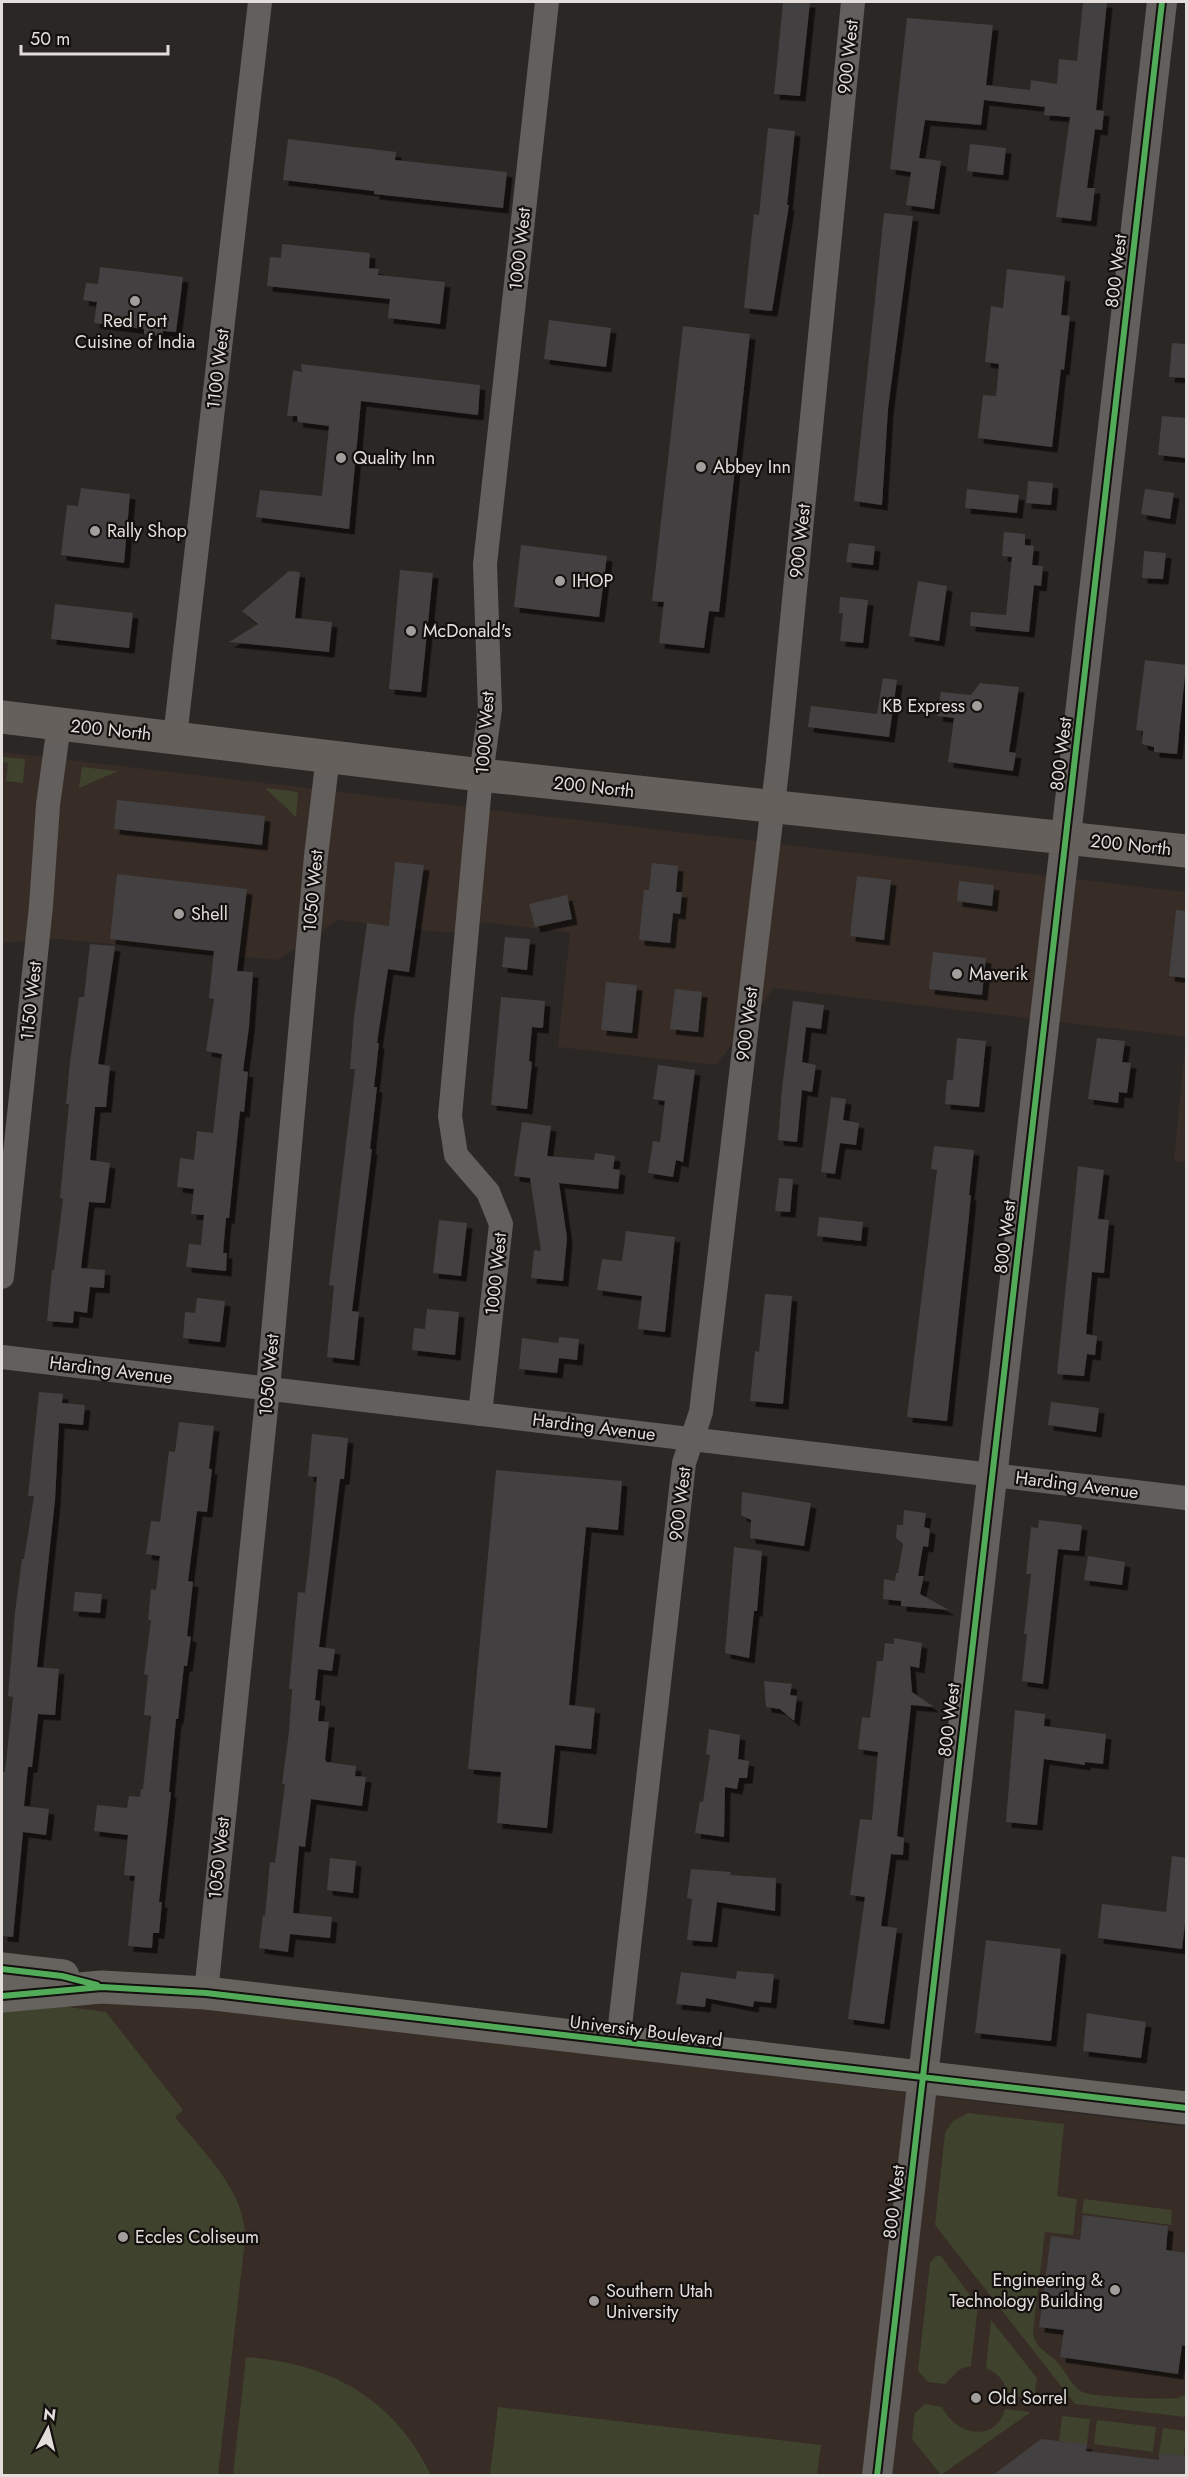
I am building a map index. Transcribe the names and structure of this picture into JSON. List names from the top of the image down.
{
  "streets": {
    "main road": ["200 North", "University Boulevard"],
    "street": [
      "900 West",
      "1000 West",
      "800 West",
      "1100 West",
      "1050 West",
      "1150 West",
      "Harding Avenue"
    ]
  },
  "crossings": [
    ["900 West", "200 North"],
    ["900 West", "Harding Avenue"],
    ["900 West", "University Boulevard"],
    ["1000 West", "200 North"],
    ["1000 West", "Harding Avenue"],
    ["800 West", "200 North"],
    ["800 West", "Harding Avenue"],
    ["800 West", "University Boulevard"],
    ["1100 West", "200 North"],
    ["200 North", "1050 West"],
    ["200 North", "1150 West"],
    ["1050 West", "Harding Avenue"],
    ["1050 West", "University Boulevard"]
  ],
  "places": [
    "Red Fort Cuisine of India",
    "Quality Inn",
    "Abbey Inn",
    "Rally Shop",
    "IHOP",
    "McDonald's",
    "KB Express",
    "Shell",
    "Maverik",
    "Eccles Coliseum",
    "Engineering & Technology Building",
    "Southern Utah University",
    "Old Sorrel"
  ],
  "scale_bar": "50 m",
  "north": "top"
}
